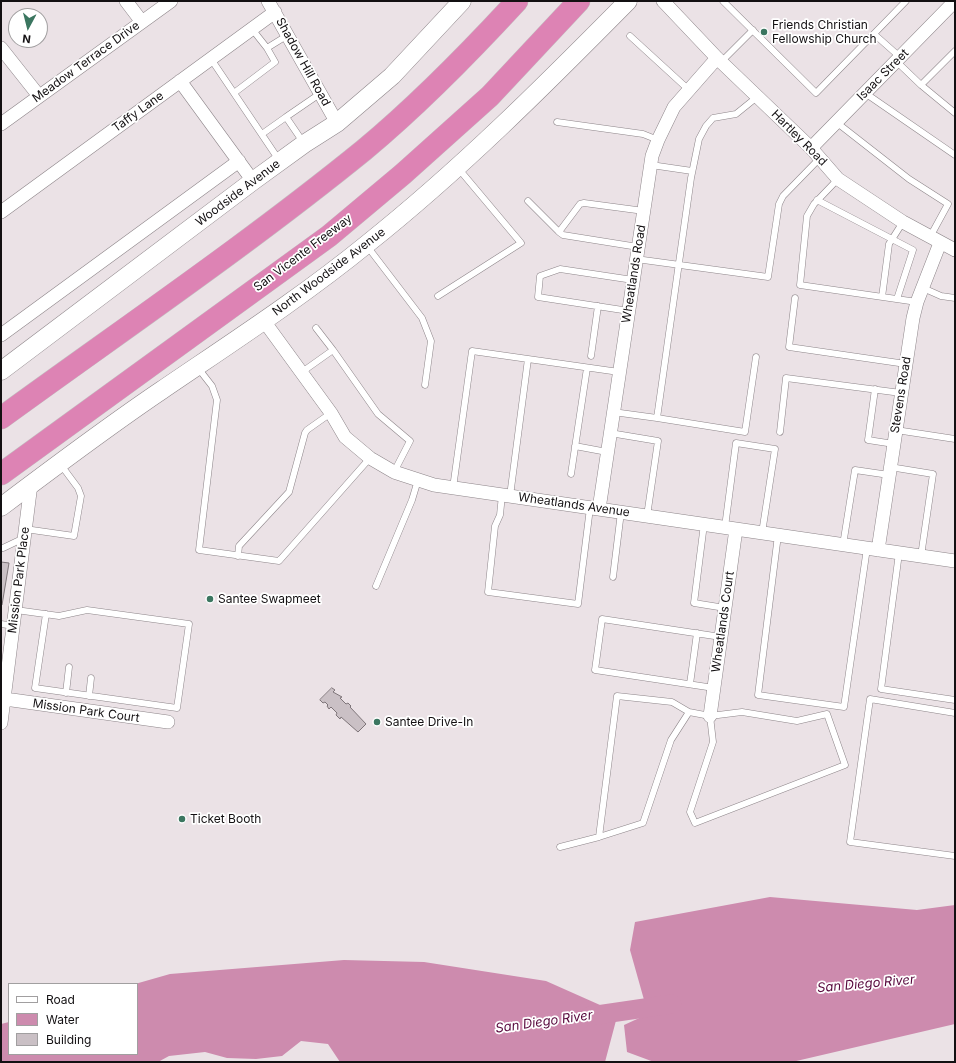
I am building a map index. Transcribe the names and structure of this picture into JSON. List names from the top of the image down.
{
  "streets": {
    "highway": ["San Vicente Freeway"],
    "street": [
      "Meadow Terrace Drive",
      "Shadow Hill Road",
      "Isaac Street",
      "Taffy Lane",
      "Hartley Road",
      "Woodside Avenue",
      "North Woodside Avenue",
      "Wheatlands Road",
      "Stevens Road",
      "Wheatlands Avenue",
      "Mission Park Place",
      "Wheatlands Court",
      "Mission Park Court"
    ]
  },
  "crossings": [
    ["Shadow Hill Road", "Taffy Lane"],
    ["Shadow Hill Road", "Woodside Avenue"],
    ["Isaac Street", "Hartley Road"],
    ["Hartley Road", "Wheatlands Road"],
    ["Hartley Road", "Stevens Road"],
    ["North Woodside Avenue", "Wheatlands Avenue"],
    ["North Woodside Avenue", "Mission Park Place"],
    ["Wheatlands Road", "Wheatlands Avenue"],
    ["Stevens Road", "Wheatlands Avenue"],
    ["Wheatlands Avenue", "Wheatlands Court"],
    ["Mission Park Place", "Mission Park Court"]
  ],
  "water": ["San Diego River"],
  "places": [
    "Friends Christian Fellowship Church",
    "Santee Swapmeet",
    "Santee Drive-In",
    "Ticket Booth"
  ],
  "legend": ["Road", "Water", "Building"],
  "north": "bottom"
}
